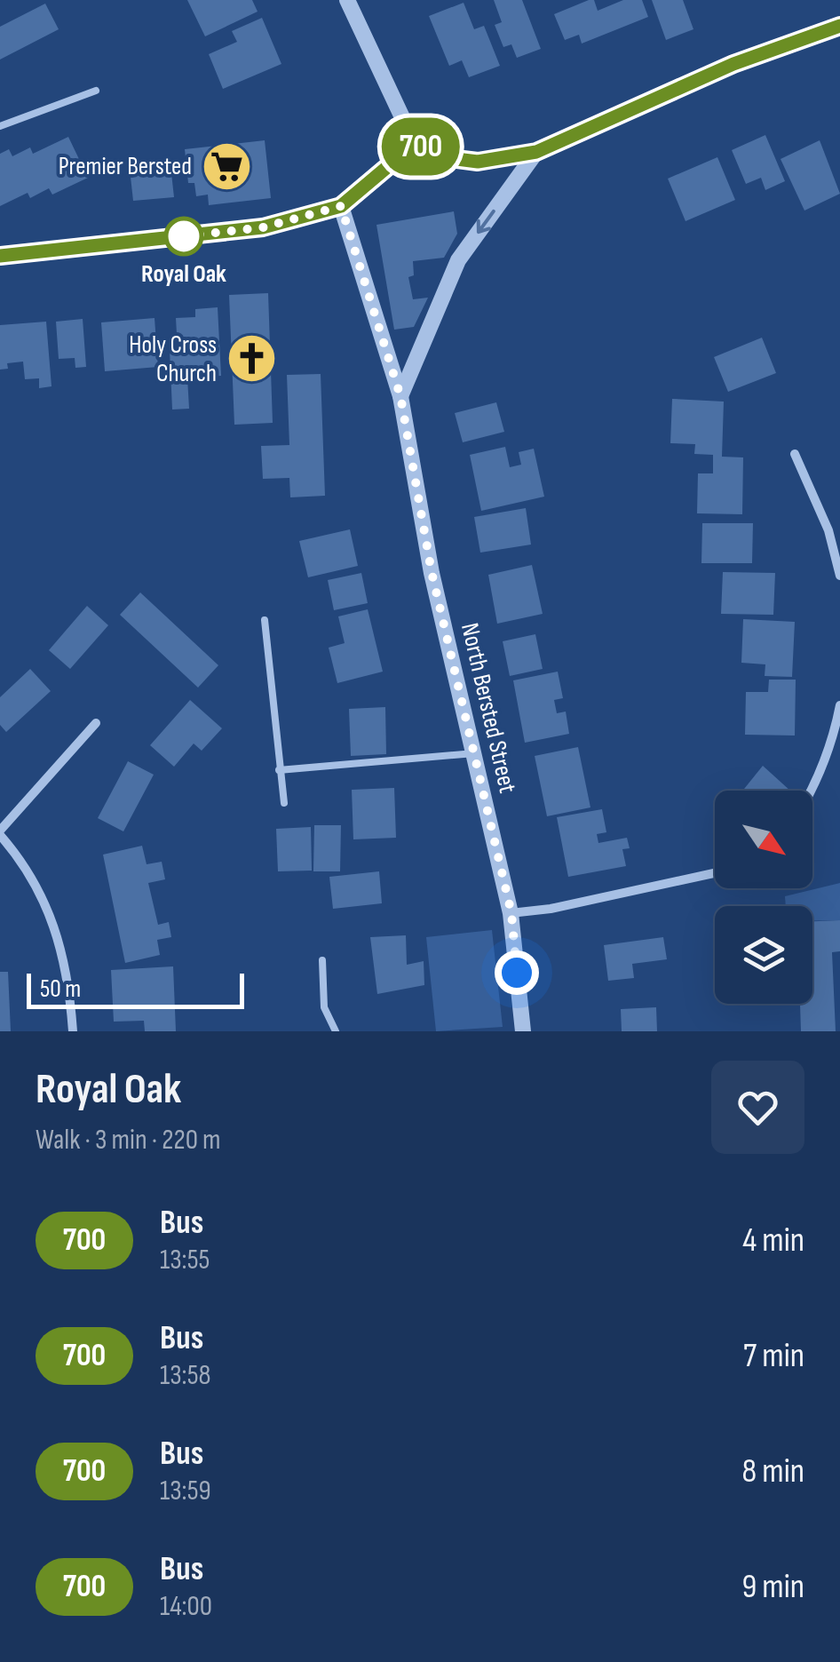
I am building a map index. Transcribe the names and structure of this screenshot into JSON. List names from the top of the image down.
{
  "streets": {
    "street": ["North Bersted Street"]
  },
  "places": {
    "supermarket": ["Premier Bersted"],
    "other": ["Royal Oak"],
    "church": ["Holy Cross Church"]
  },
  "lines": ["bus line 700"],
  "scale_bar": "50 m",
  "north": "bottom right",
  "page": {
    "on_map": "700",
    "scale": "50 m",
    "heading": ["Royal Oak", "Walk · 3 min · 220 m"],
    "list": [
      {
        "mark": "700",
        "name": "Bus",
        "note": "13:55",
        "value": "4 min"
      },
      {
        "mark": "700",
        "name": "Bus",
        "note": "13:58",
        "value": "7 min"
      },
      {
        "mark": "700",
        "name": "Bus",
        "note": "13:59",
        "value": "8 min"
      },
      {
        "mark": "700",
        "name": "Bus",
        "note": "14:00",
        "value": "9 min"
      }
    ]
  }
}
